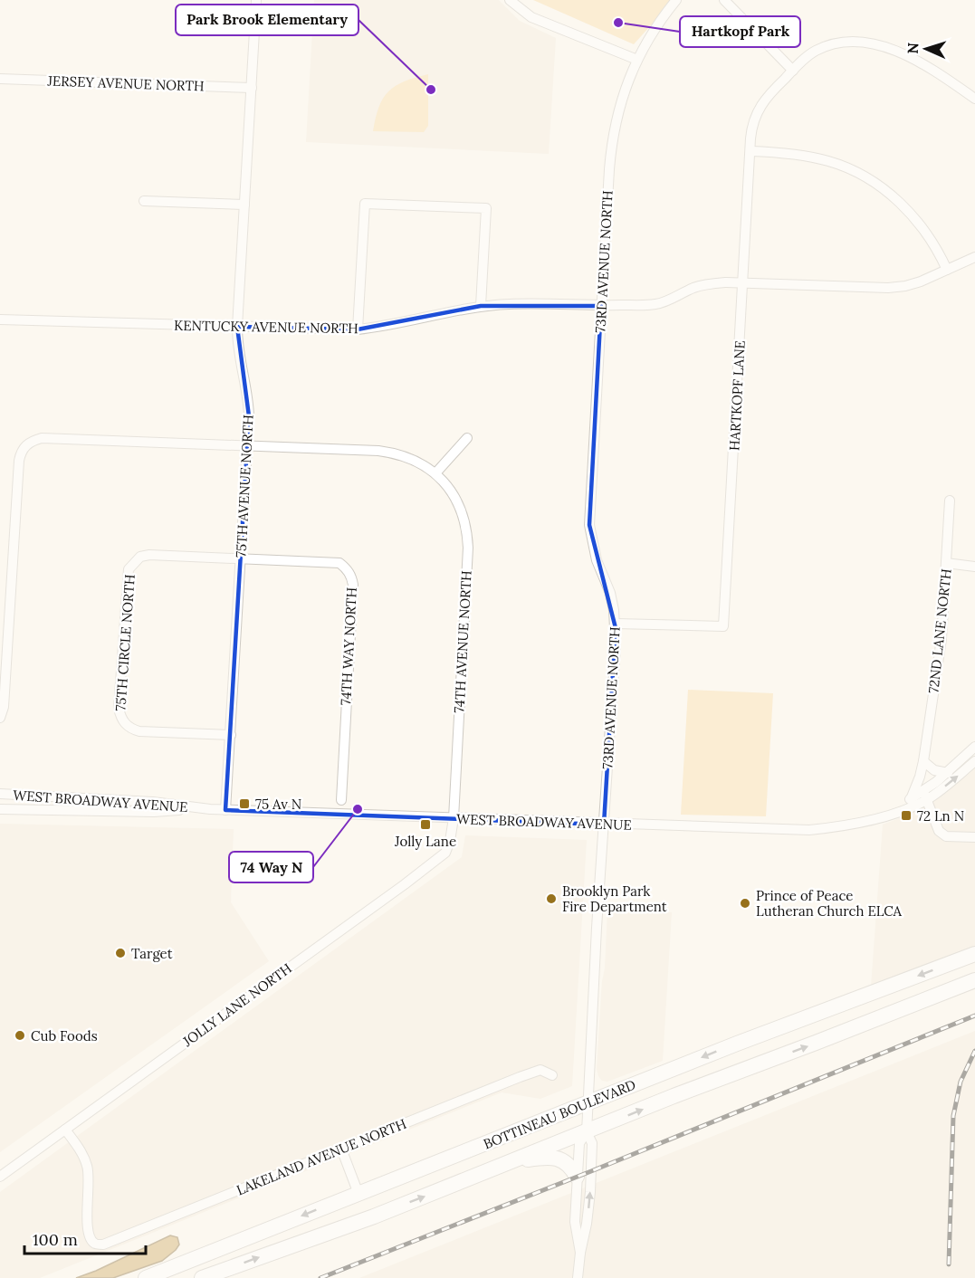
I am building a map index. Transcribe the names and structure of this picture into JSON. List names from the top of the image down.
{
  "streets": {
    "highway": ["BOTTINEAU BOULEVARD"],
    "street": [
      "JERSEY AVENUE NORTH",
      "73RD AVENUE NORTH",
      "KENTUCKY AVENUE NORTH",
      "HARTKOPF LANE",
      "75TH AVENUE NORTH",
      "72ND LANE NORTH",
      "74TH AVENUE NORTH",
      "75TH CIRCLE NORTH",
      "74TH WAY NORTH",
      "WEST BROADWAY AVENUE",
      "JOLLY LANE NORTH",
      "LAKELAND AVENUE NORTH"
    ]
  },
  "crossings": [
    ["JERSEY AVENUE NORTH", "75TH AVENUE NORTH"],
    ["73RD AVENUE NORTH", "KENTUCKY AVENUE NORTH"],
    ["73RD AVENUE NORTH", "HARTKOPF LANE"],
    ["73RD AVENUE NORTH", "WEST BROADWAY AVENUE"],
    ["73RD AVENUE NORTH", "BOTTINEAU BOULEVARD"],
    ["KENTUCKY AVENUE NORTH", "HARTKOPF LANE"],
    ["KENTUCKY AVENUE NORTH", "75TH AVENUE NORTH"],
    ["75TH AVENUE NORTH", "74TH AVENUE NORTH"],
    ["75TH AVENUE NORTH", "75TH CIRCLE NORTH"],
    ["75TH AVENUE NORTH", "74TH WAY NORTH"],
    ["75TH AVENUE NORTH", "WEST BROADWAY AVENUE"],
    ["72ND LANE NORTH", "WEST BROADWAY AVENUE"],
    ["74TH AVENUE NORTH", "WEST BROADWAY AVENUE"],
    ["74TH AVENUE NORTH", "JOLLY LANE NORTH"],
    ["75TH CIRCLE NORTH", "74TH WAY NORTH"],
    ["WEST BROADWAY AVENUE", "JOLLY LANE NORTH"],
    ["JOLLY LANE NORTH", "LAKELAND AVENUE NORTH"]
  ],
  "places": {
    "other": [
      "Hartkopf Park",
      "Park Brook Elementary",
      "74 Way N",
      "Brooklyn Park Fire Department",
      "Prince of Peace Lutheran Church ELCA",
      "Target",
      "Cub Foods"
    ],
    "transit": ["75 Av N", "72 Ln N", "Jolly Lane"]
  },
  "scale_bar": "100 m",
  "north": "left"
}
